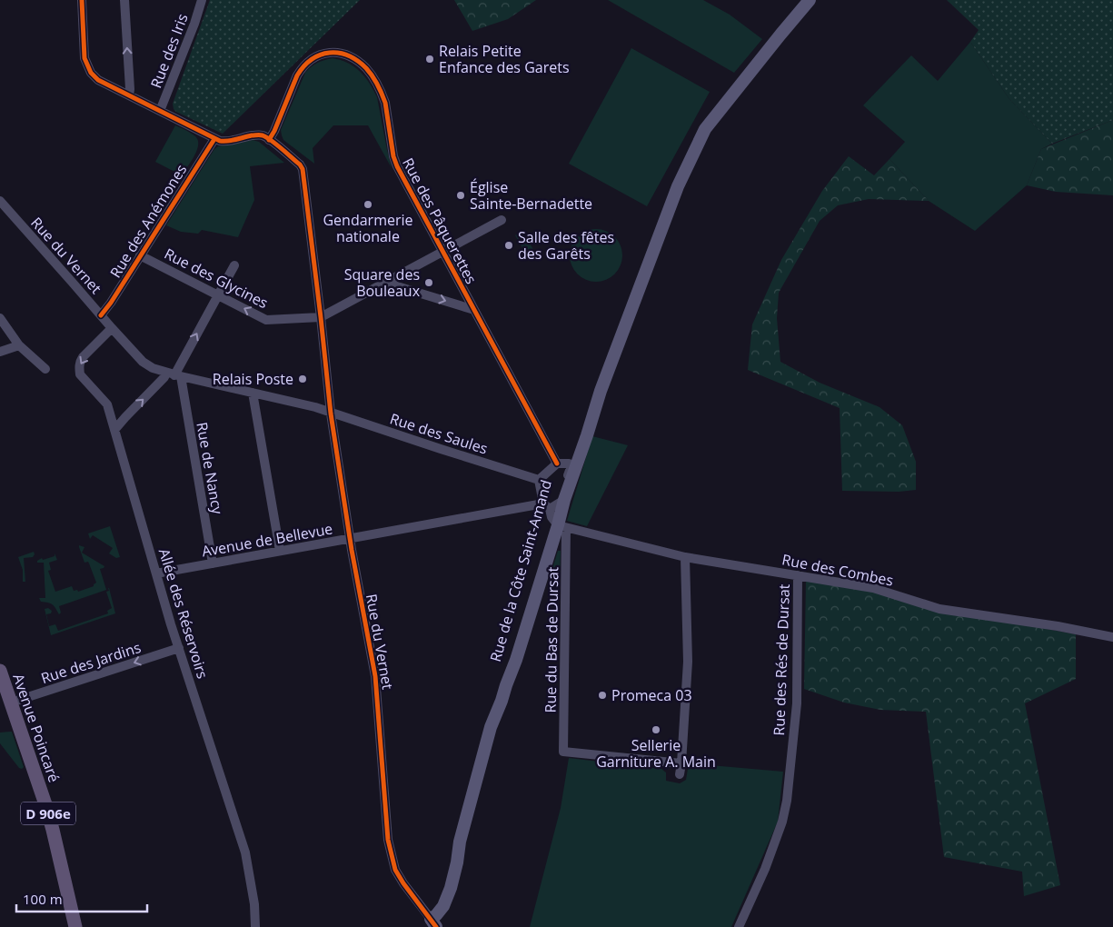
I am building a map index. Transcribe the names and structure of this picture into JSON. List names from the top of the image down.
{
  "streets": {
    "main road": ["Rue de la Côte Saint-Amand", "Avenue Poincaré", "D 906e"],
    "street": [
      "Rue des Iris",
      "Rue des Anémones",
      "Rue des Pâquerettes",
      "Rue du Vernet",
      "Rue des Glycines",
      "Rue des Saules",
      "Rue de Nancy",
      "Avenue de Bellevue",
      "Rue des Combes",
      "Allée des Réservoirs",
      "Rue du Bas de Dursat",
      "Rue des Rés de Dursat",
      "Rue des Jardins"
    ]
  },
  "crossings": [
    ["Rue des Anémones", "Rue du Vernet"],
    ["Rue des Anémones", "Rue des Glycines"],
    ["Rue des Pâquerettes", "Rue des Glycines"],
    ["Rue des Pâquerettes", "Rue de la Côte Saint-Amand"],
    ["Rue du Vernet", "Rue des Saules"],
    ["Rue du Vernet", "Rue de Nancy"],
    ["Rue du Vernet", "Avenue de Bellevue"],
    ["Rue du Vernet", "Rue de la Côte Saint-Amand"],
    ["Rue du Vernet", "Allée des Réservoirs"],
    ["Rue des Saules", "Rue du Bas de Dursat"],
    ["Rue de Nancy", "Avenue de Bellevue"],
    ["Avenue de Bellevue", "Rue des Combes"],
    ["Avenue de Bellevue", "Rue de la Côte Saint-Amand"],
    ["Avenue de Bellevue", "Allée des Réservoirs"],
    ["Avenue de Bellevue", "Rue du Bas de Dursat"],
    ["Rue des Combes", "Rue de la Côte Saint-Amand"],
    ["Rue des Combes", "Rue du Bas de Dursat"],
    ["Rue des Combes", "Rue des Rés de Dursat"],
    ["Rue de la Côte Saint-Amand", "Rue du Bas de Dursat"],
    ["Allée des Réservoirs", "Rue des Jardins"],
    ["Rue des Jardins", "Avenue Poincaré"]
  ],
  "one_way": ["Rue des Jardins"],
  "places": [
    "Relais Petite Enfance des Garets",
    "Église Sainte-Bernadette",
    "Gendarmerie nationale",
    "Salle des fêtes des Garêts",
    "Square des Bouleaux",
    "Relais Poste",
    "Promeca 03",
    "Sellerie Garniture A. Main"
  ],
  "scale_bar": "100 m"
}
